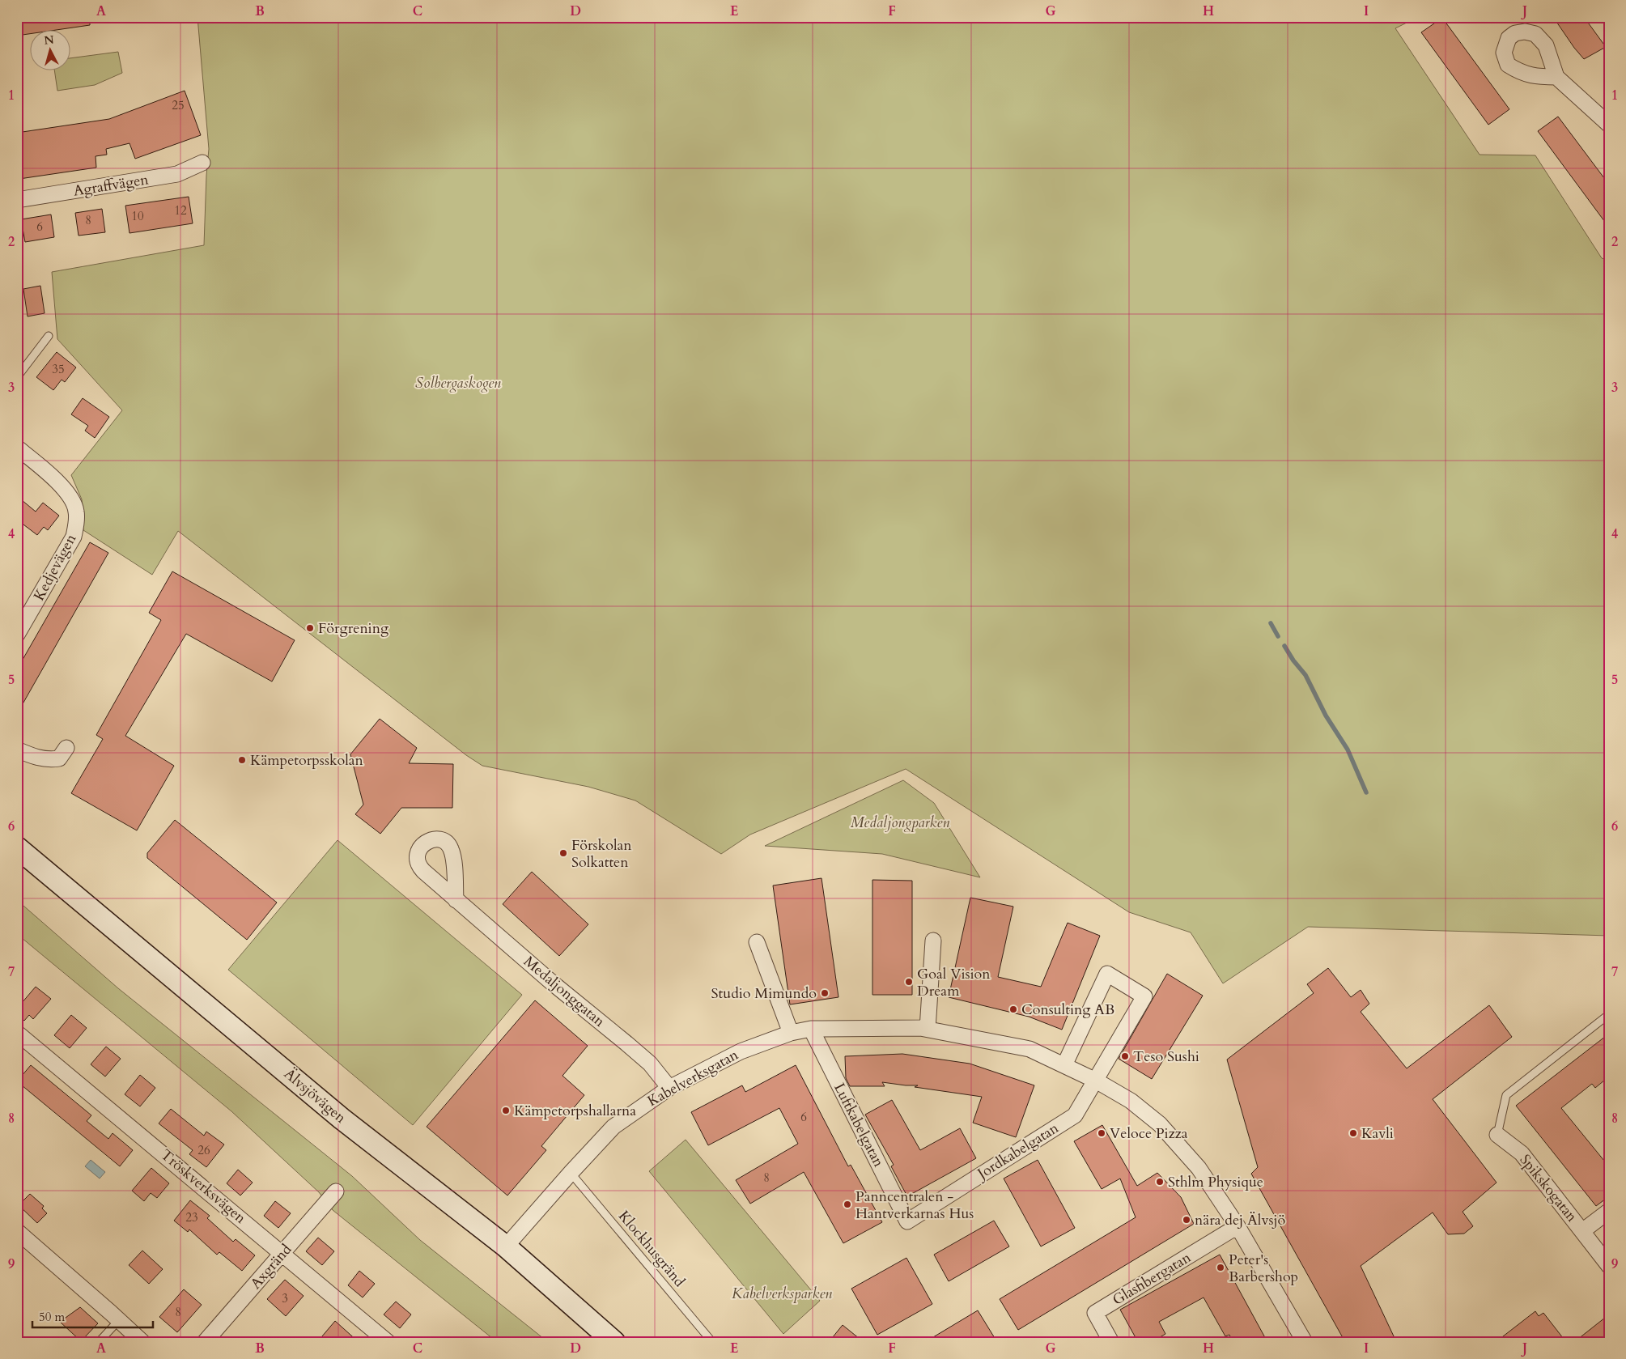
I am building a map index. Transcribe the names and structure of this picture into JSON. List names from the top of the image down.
{
  "streets": {
    "main road": ["Älvsjövägen"],
    "street": [
      "Agraffvägen",
      "Kedjevägen",
      "Medaljonggatan",
      "Kabelverksgatan",
      "Luftkabelgatan",
      "Jordkabelgatan",
      "Tröskverksvägen",
      "Spikskogatan",
      "Axgränd",
      "Glasfibergatan"
    ],
    "lane": ["Klockhusgränd"]
  },
  "crossings": [
    ["Medaljonggatan", "Kabelverksgatan"],
    ["Kabelverksgatan", "Älvsjövägen"],
    ["Kabelverksgatan", "Luftkabelgatan"],
    ["Kabelverksgatan", "Jordkabelgatan"],
    ["Kabelverksgatan", "Klockhusgränd"],
    ["Kabelverksgatan", "Glasfibergatan"],
    ["Luftkabelgatan", "Jordkabelgatan"],
    ["Tröskverksvägen", "Axgränd"]
  ],
  "parks": ["Solbergaskogen", "Medaljongparken", "Kabelverksparken"],
  "places": [
    "Förgrening",
    "Kämpetorpsskolan",
    "Förskolan Solkatten",
    "Goal Vision Dream",
    "Studio Mimundo",
    "Consulting AB",
    "Teso Sushi",
    "Kämpetorpshallarna",
    "Veloce Pizza",
    "Kavli",
    "Sthlm Physique",
    "Panncentralen - Hantverkarnas Hus",
    "nära dej Älvsjö",
    "Peter's Barbershop"
  ],
  "house_numbers": [
    "25",
    "12",
    "10",
    "8",
    "6",
    "35",
    "6",
    "26",
    "8",
    "23",
    "3",
    "8"
  ],
  "scale_bar": "50 m",
  "north": "top",
  "grid": {
    "columns": [
      "A",
      "B",
      "C",
      "D",
      "E",
      "F",
      "G",
      "H",
      "I",
      "J"
    ],
    "rows": [
      "1",
      "2",
      "3",
      "4",
      "5",
      "6",
      "7",
      "8",
      "9"
    ]
  }
}
